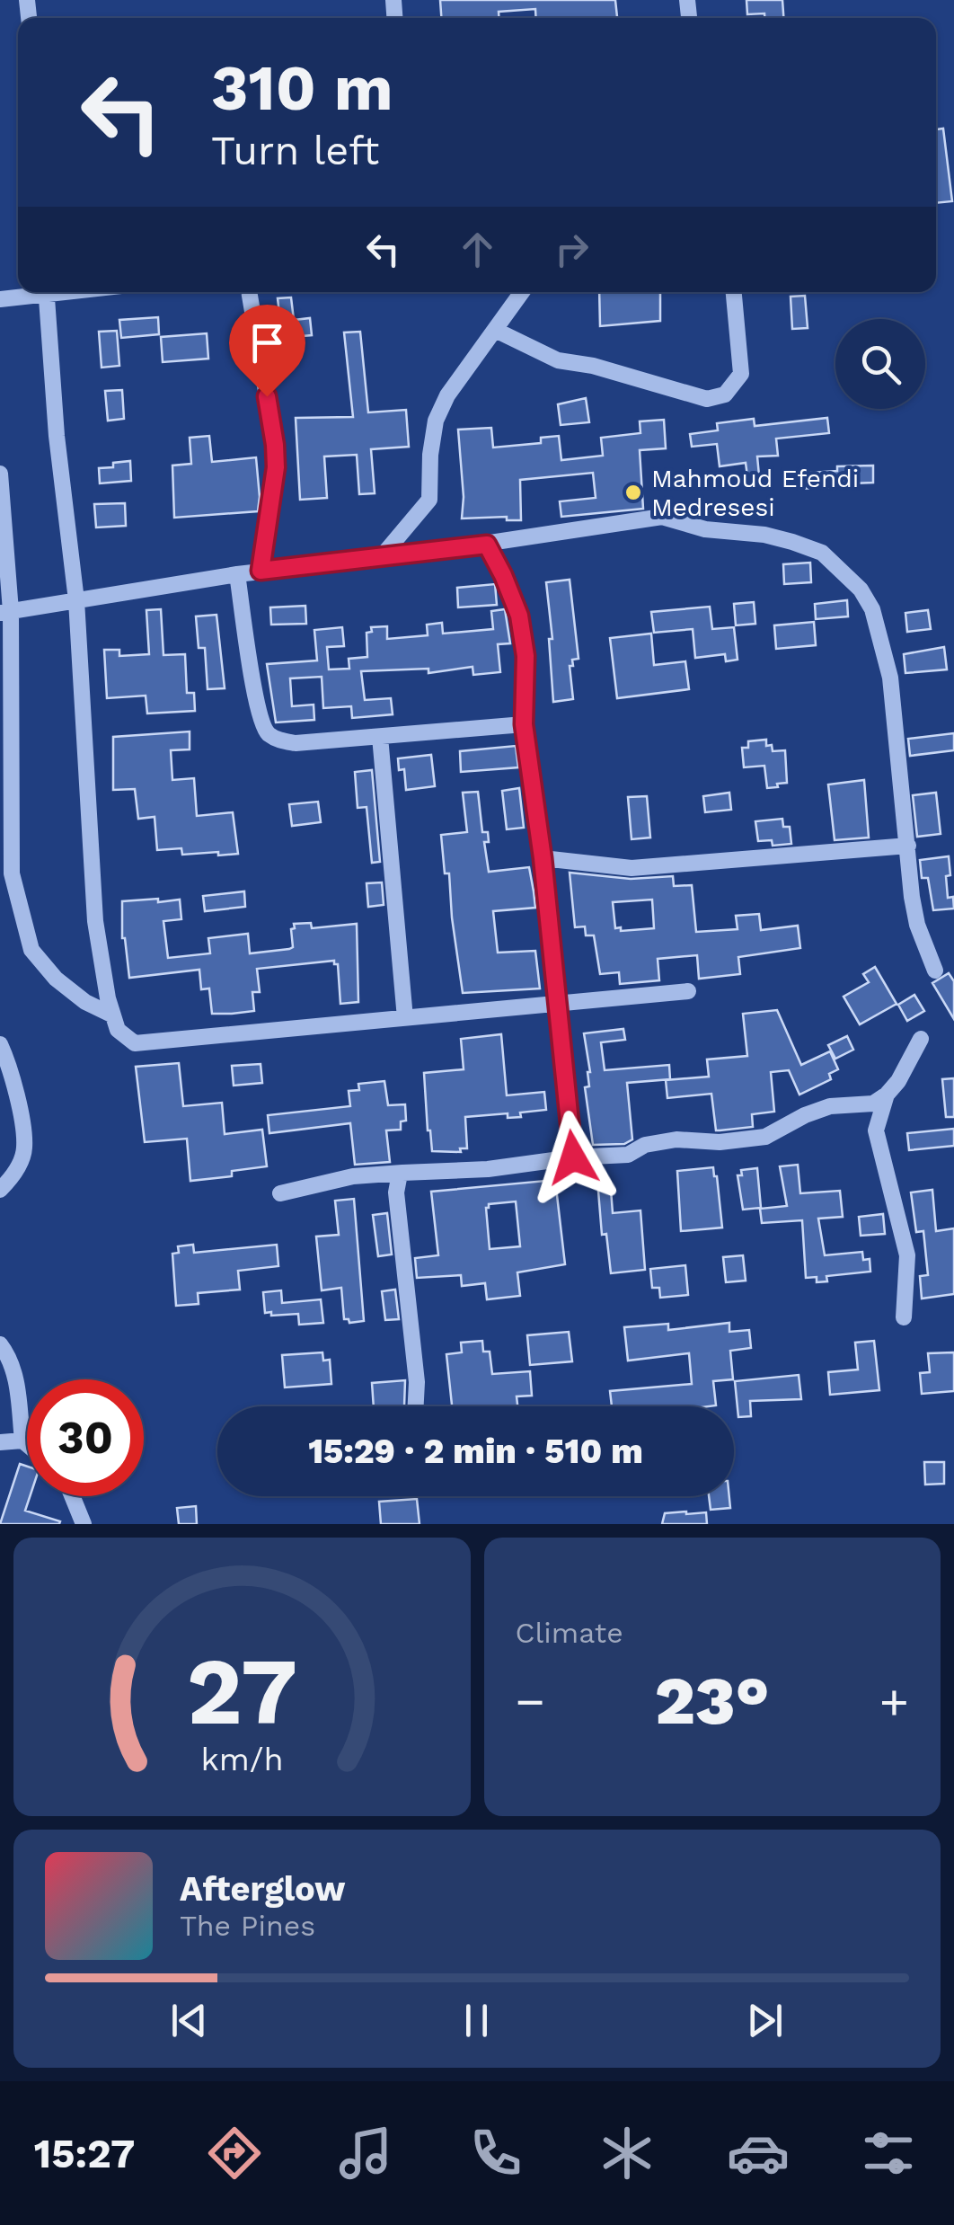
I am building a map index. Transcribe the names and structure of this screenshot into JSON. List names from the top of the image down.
{
  "places": ["Mahmoud Efendi Medresesi"],
  "page": {
    "turn": ["310 m", "Turn left"],
    "limit": "30",
    "trip": "15:29 · 2 min · 510 m",
    "tile": "Climate",
    "heat": ["−", "23°", "+"],
    "song": ["Afterglow", "The Pines"],
    "tabs": "15:27",
    "gauge": ["27", "km/h"]
  }
}
